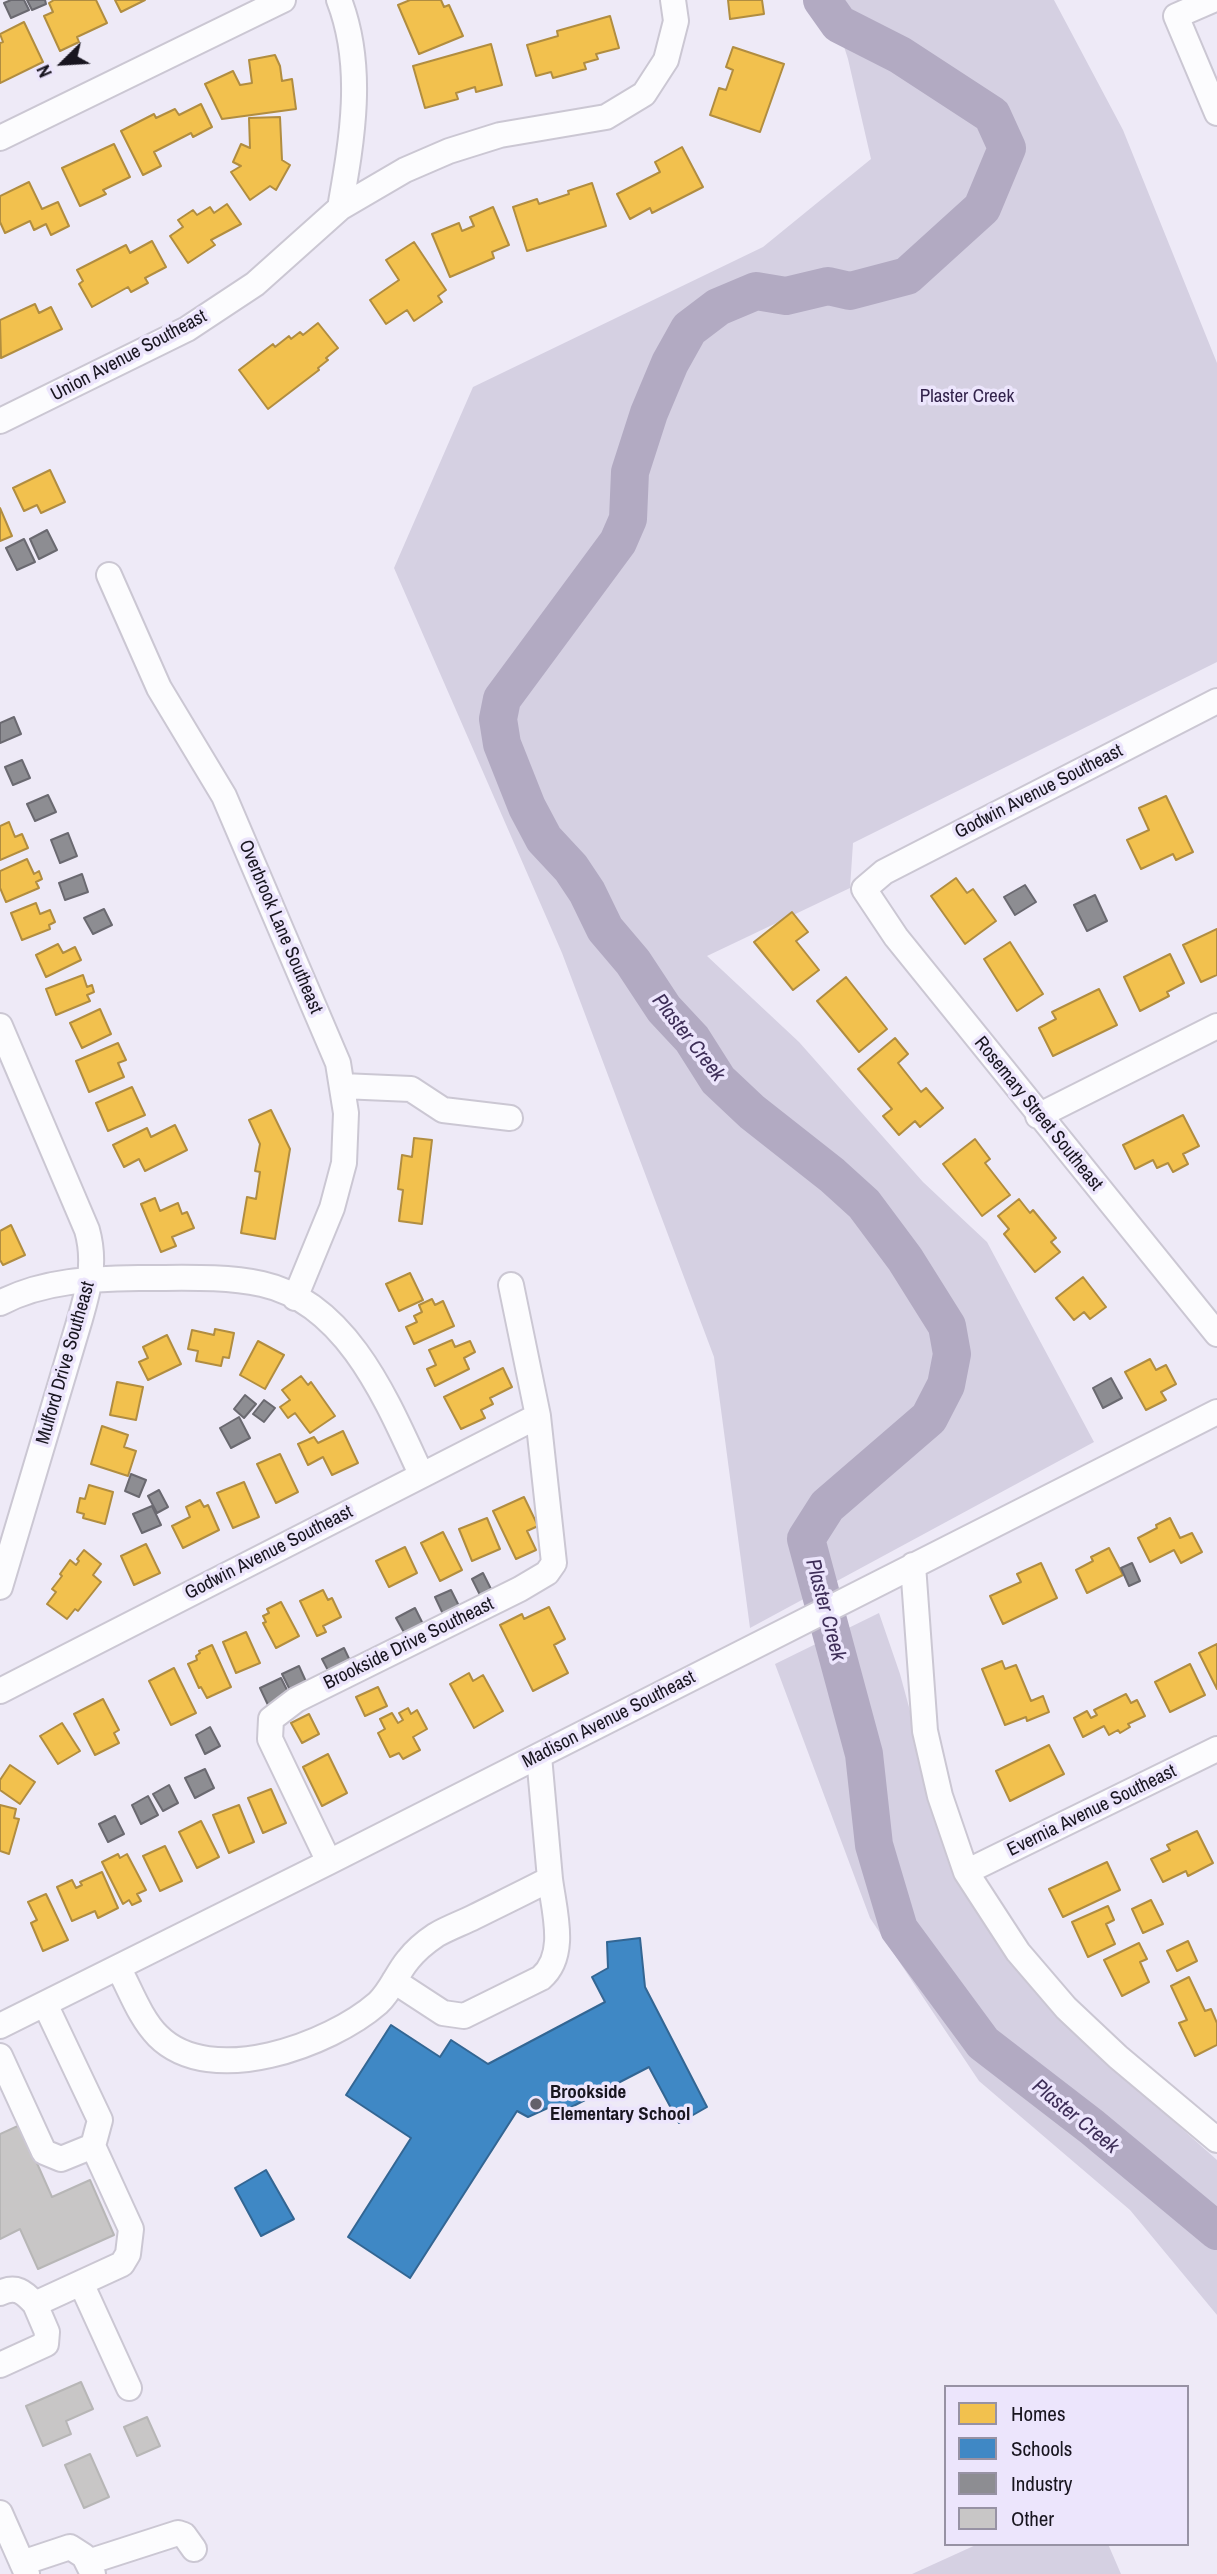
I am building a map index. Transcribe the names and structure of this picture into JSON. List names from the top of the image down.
{
  "streets": {
    "street": [
      "Union Avenue Southeast",
      "Godwin Avenue Southeast",
      "Overbrook Lane Southeast",
      "Rosemary Street Southeast",
      "Mulford Drive Southeast",
      "Brookside Drive Southeast",
      "Madison Avenue Southeast",
      "Evernia Avenue Southeast"
    ]
  },
  "crossings": [
    ["Godwin Avenue Southeast", "Rosemary Street Southeast"],
    ["Godwin Avenue Southeast", "Brookside Drive Southeast"],
    ["Brookside Drive Southeast", "Madison Avenue Southeast"]
  ],
  "water": ["Plaster Creek"],
  "parks": ["Plaster Creek"],
  "places": ["Brookside Elementary School"],
  "legend": [
    "Homes",
    "Schools",
    "Industry",
    "Other"
  ],
  "north": "bottom left"
}
